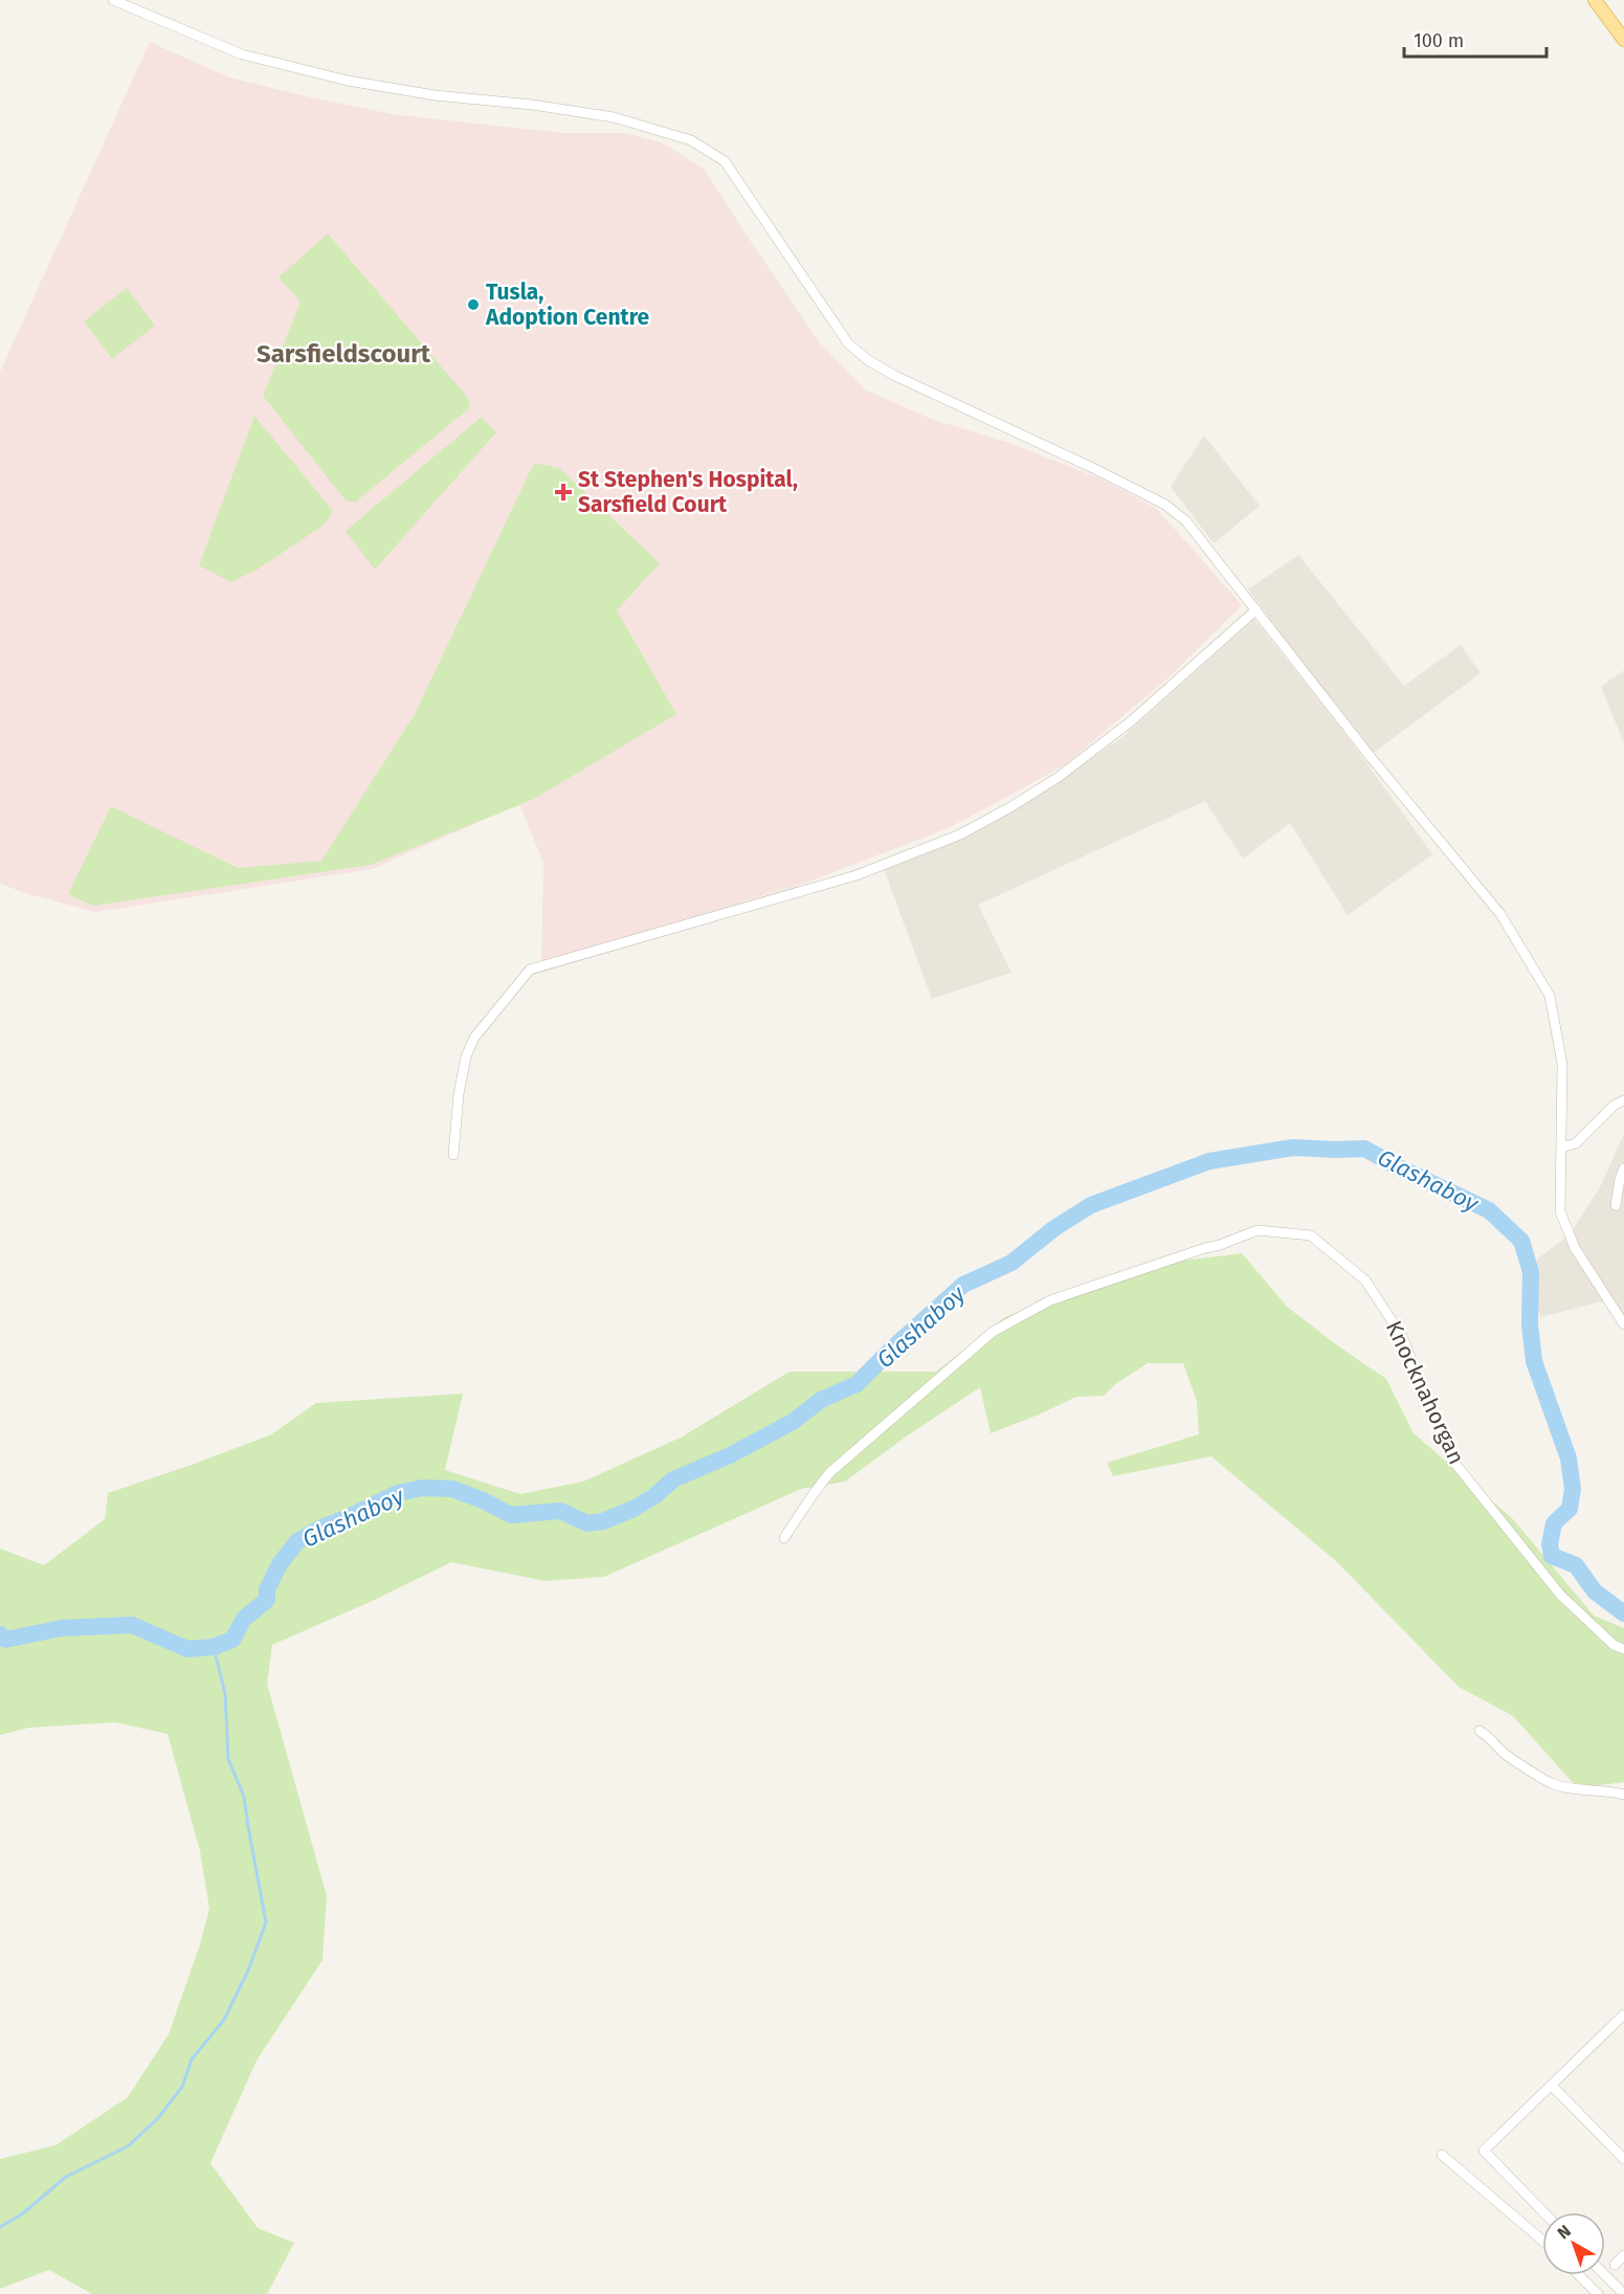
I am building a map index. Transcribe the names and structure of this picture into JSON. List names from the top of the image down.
{
  "streets": {
    "street": ["Knocknahorgan"]
  },
  "districts": ["Sarsfieldscourt"],
  "water": ["Glashaboy"],
  "places": {
    "other": ["Tusla, Adoption Centre"],
    "health": ["St Stephen's Hospital, Sarsfield Court"]
  },
  "scale_bar": "100 m",
  "north": "top left"
}
